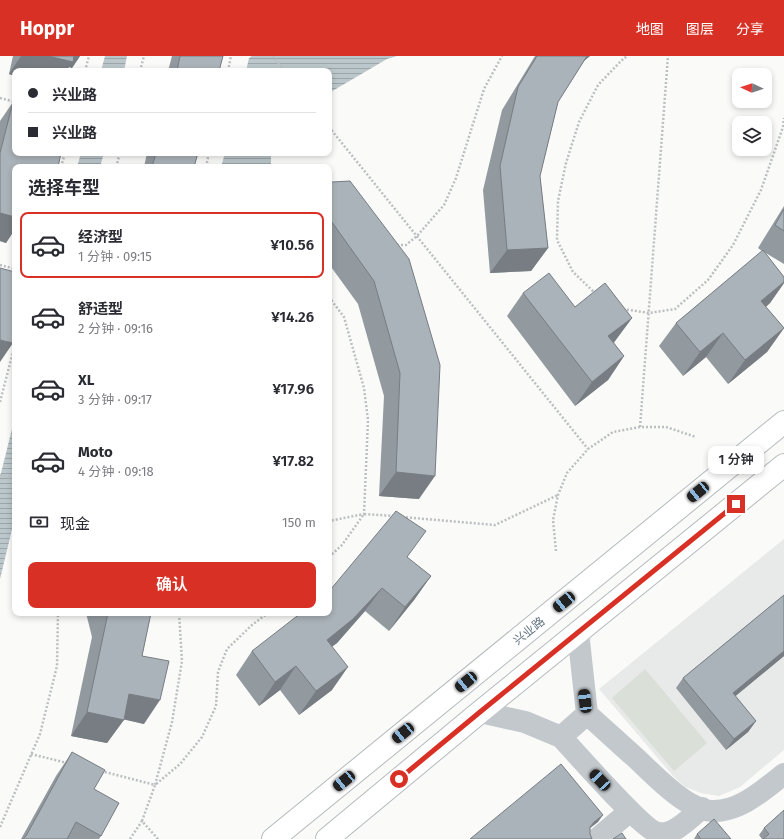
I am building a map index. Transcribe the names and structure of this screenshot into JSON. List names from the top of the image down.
{
  "streets": {
    "main road": ["兴业路"]
  },
  "north": "left",
  "page": {
    "header": "Hoppr",
    "nav": ["地图", "图层", "分享"],
    "banner": ["兴业路", "兴业路"],
    "heading": "选择车型",
    "list": [
      {
        "name": "经济型",
        "note": "1 分钟 · 09:15",
        "value": "¥10.56"
      },
      {
        "name": "舒适型",
        "note": "2 分钟 · 09:16",
        "value": "¥14.26"
      },
      {
        "name": "XL",
        "note": "3 分钟 · 09:17",
        "value": "¥17.96"
      },
      {
        "name": "Moto",
        "note": "4 分钟 · 09:18",
        "value": "¥17.82"
      }
    ],
    "bubble": "1 分钟",
    "pay": ["现金", "150 m"],
    "buttons": "确认"
  }
}
